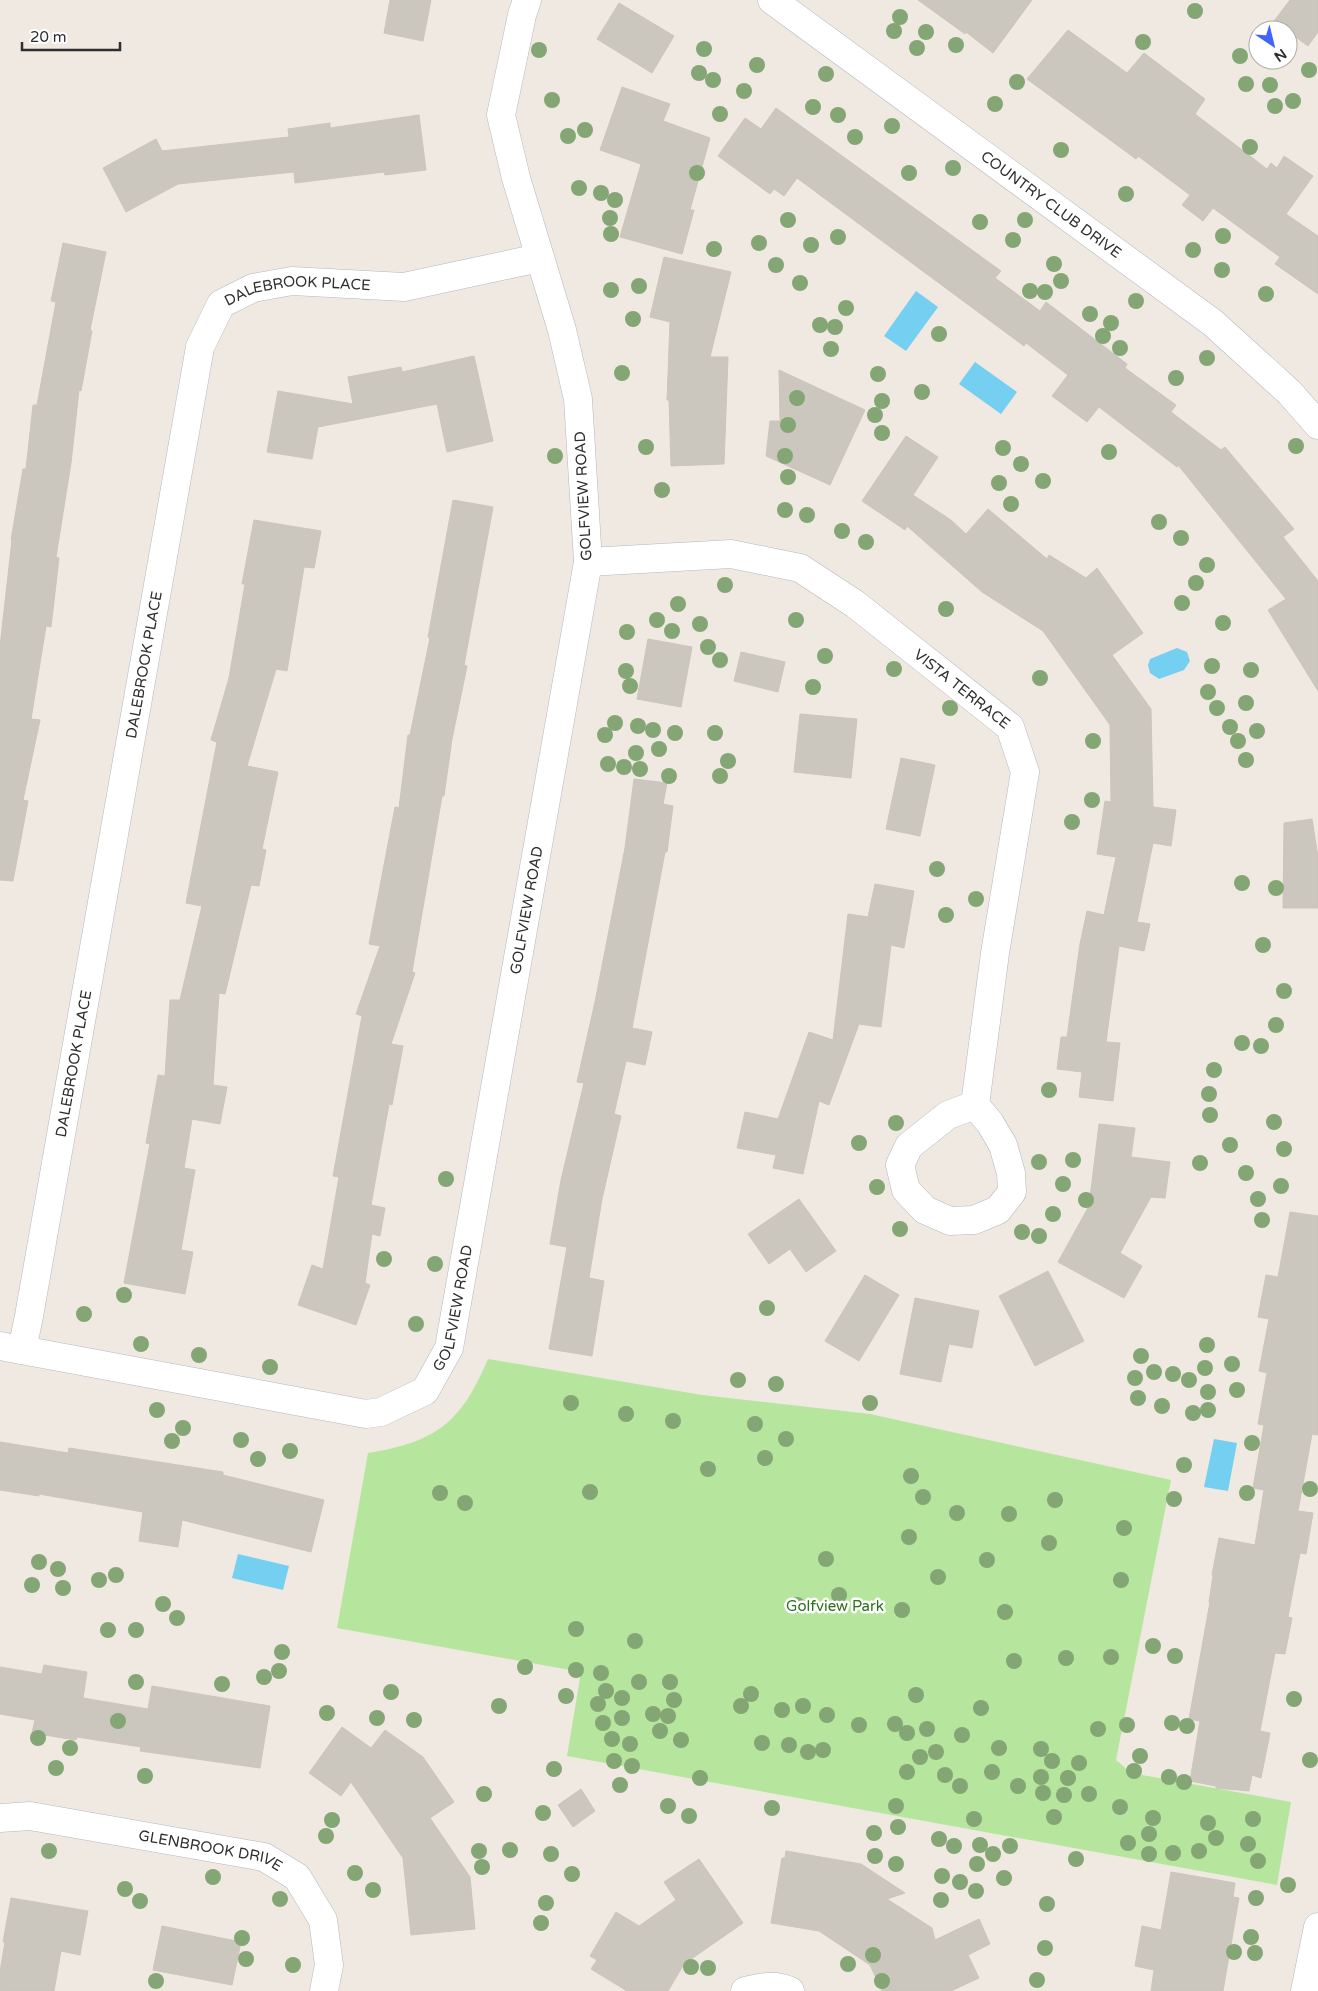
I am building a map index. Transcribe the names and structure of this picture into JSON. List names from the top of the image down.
{
  "streets": {
    "street": [
      "COUNTRY CLUB DRIVE",
      "DALEBROOK PLACE",
      "GOLFVIEW ROAD",
      "VISTA TERRACE",
      "GLENBROOK DRIVE"
    ]
  },
  "crossings": [
    ["DALEBROOK PLACE", "GOLFVIEW ROAD"],
    ["GOLFVIEW ROAD", "VISTA TERRACE"]
  ],
  "parks": ["Golfview Park"],
  "scale_bar": "20 m",
  "north": "bottom right"
}
